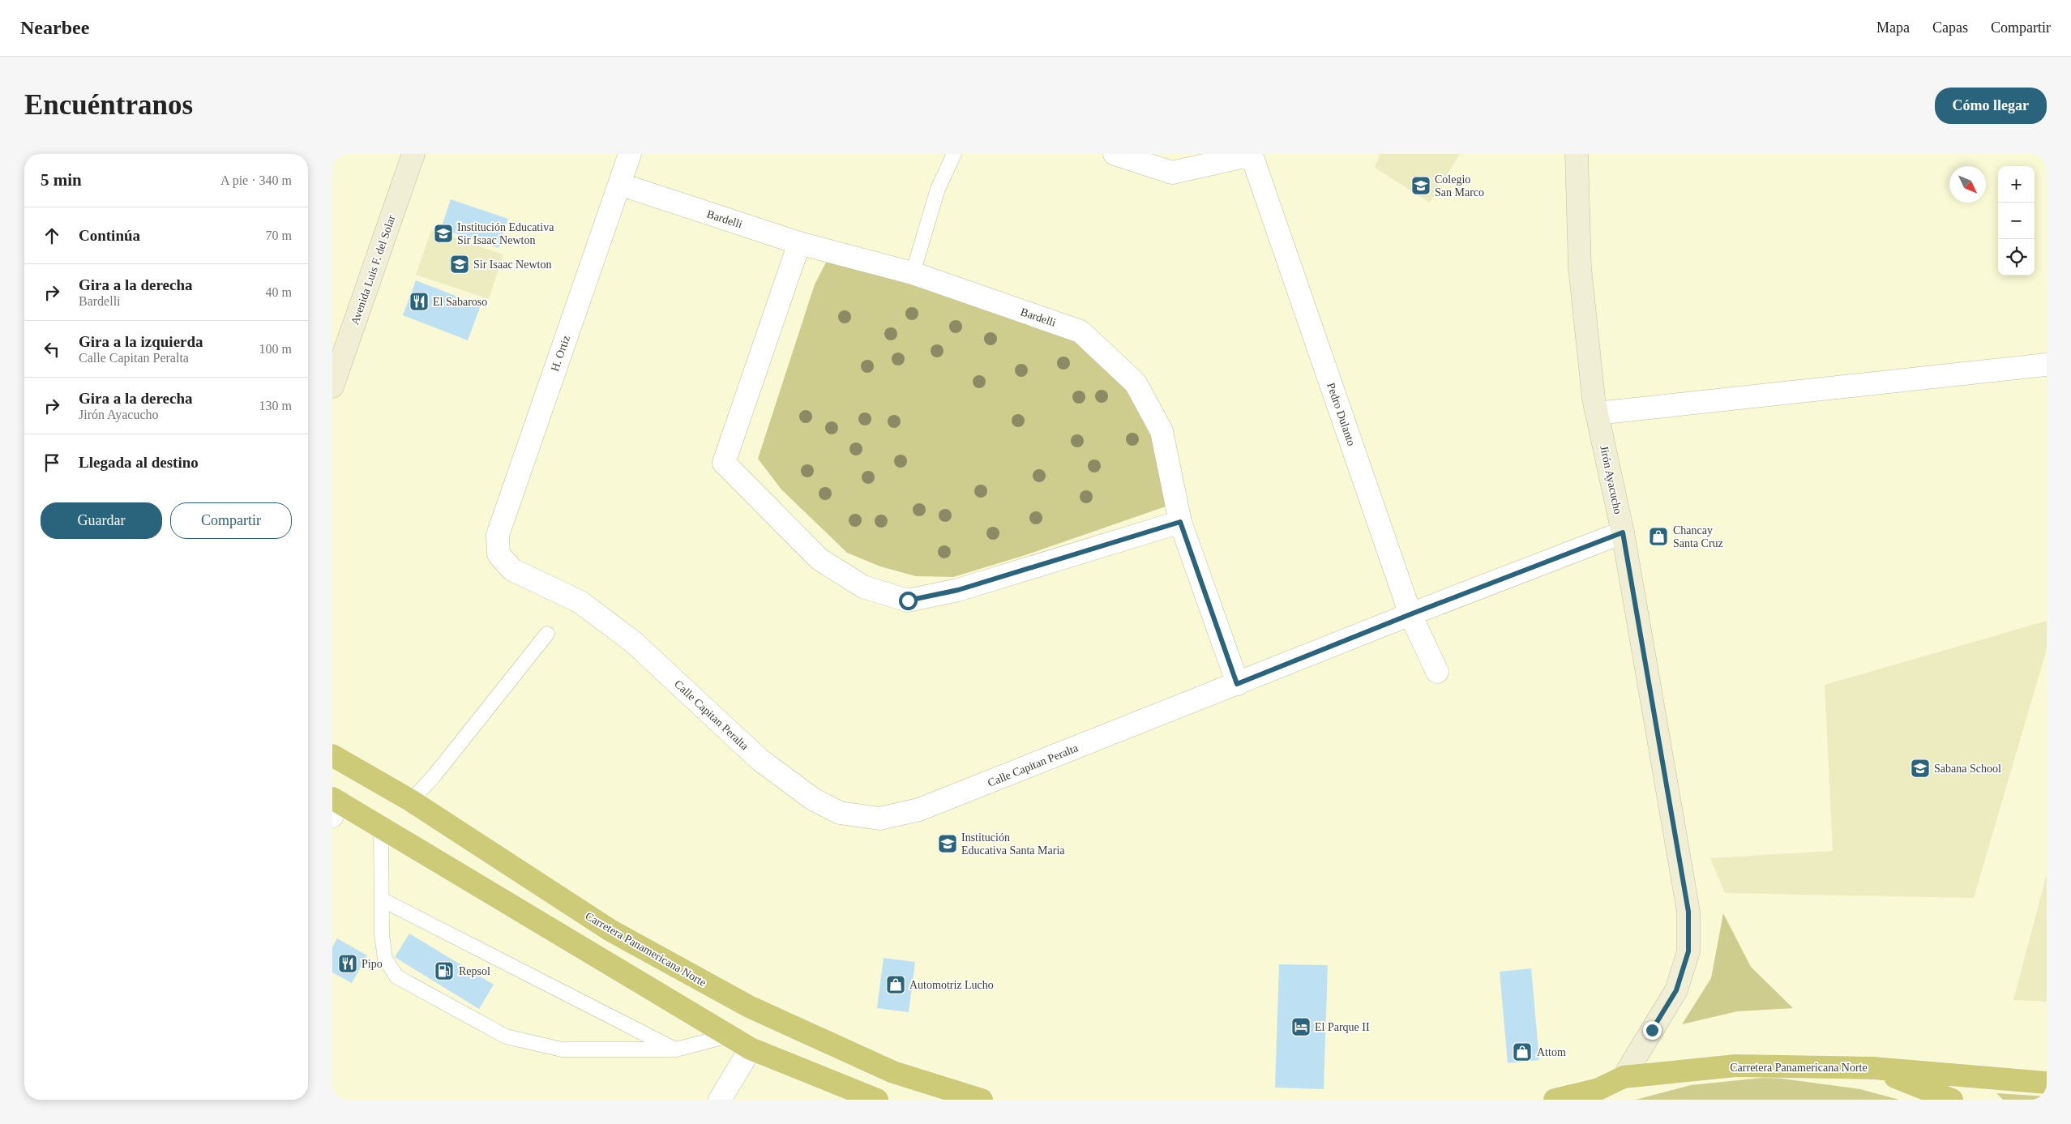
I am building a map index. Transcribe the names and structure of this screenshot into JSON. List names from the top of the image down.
{
  "streets": {
    "highway": ["Carretera Panamericana Norte"],
    "street": [
      "Bardelli",
      "Avenida Luis F. del Solar",
      "H. Ortiz",
      "Pedro Dulanto",
      "Jirón Ayacucho",
      "Calle Capitan Peralta"
    ]
  },
  "crossings": [
    ["Bardelli", "H. Ortiz"],
    ["Bardelli", "Calle Capitan Peralta"],
    ["H. Ortiz", "Calle Capitan Peralta"],
    ["Pedro Dulanto", "Calle Capitan Peralta"],
    ["Jirón Ayacucho", "Calle Capitan Peralta"],
    ["Jirón Ayacucho", "Carretera Panamericana Norte"]
  ],
  "places": {
    "school or university": [
      "Colegio San Marco",
      "Institución Educativa Sir Isaac Newton",
      "Sir Isaac Newton",
      "Sabana School",
      "Institución Educativa Santa Maria"
    ],
    "restaurant": ["El Sabaroso", "Pipo"],
    "shop": ["Chancay Santa Cruz", "Automotriz Lucho", "Attom"],
    "fuel station": ["Repsol"],
    "hotel": ["El Parque II"]
  },
  "north": "bottom right",
  "page": {
    "header": "Nearbee",
    "nav": ["Mapa", "Capas", "Compartir"],
    "buttons": [
      "Cómo llegar",
      ["Guardar", "Compartir"]
    ],
    "title": "Encuéntranos",
    "heading": ["5 min", "A pie · 340 m"],
    "map_buttons": ["+", "−"],
    "list": [
      ["Continúa", "70 m"],
      ["Gira a la derecha", "Bardelli", "40 m"],
      ["Gira a la izquierda", "Calle Capitan Peralta", "100 m"],
      ["Gira a la derecha", "Jirón Ayacucho", "130 m"],
      "Llegada al destino"
    ]
  }
}
